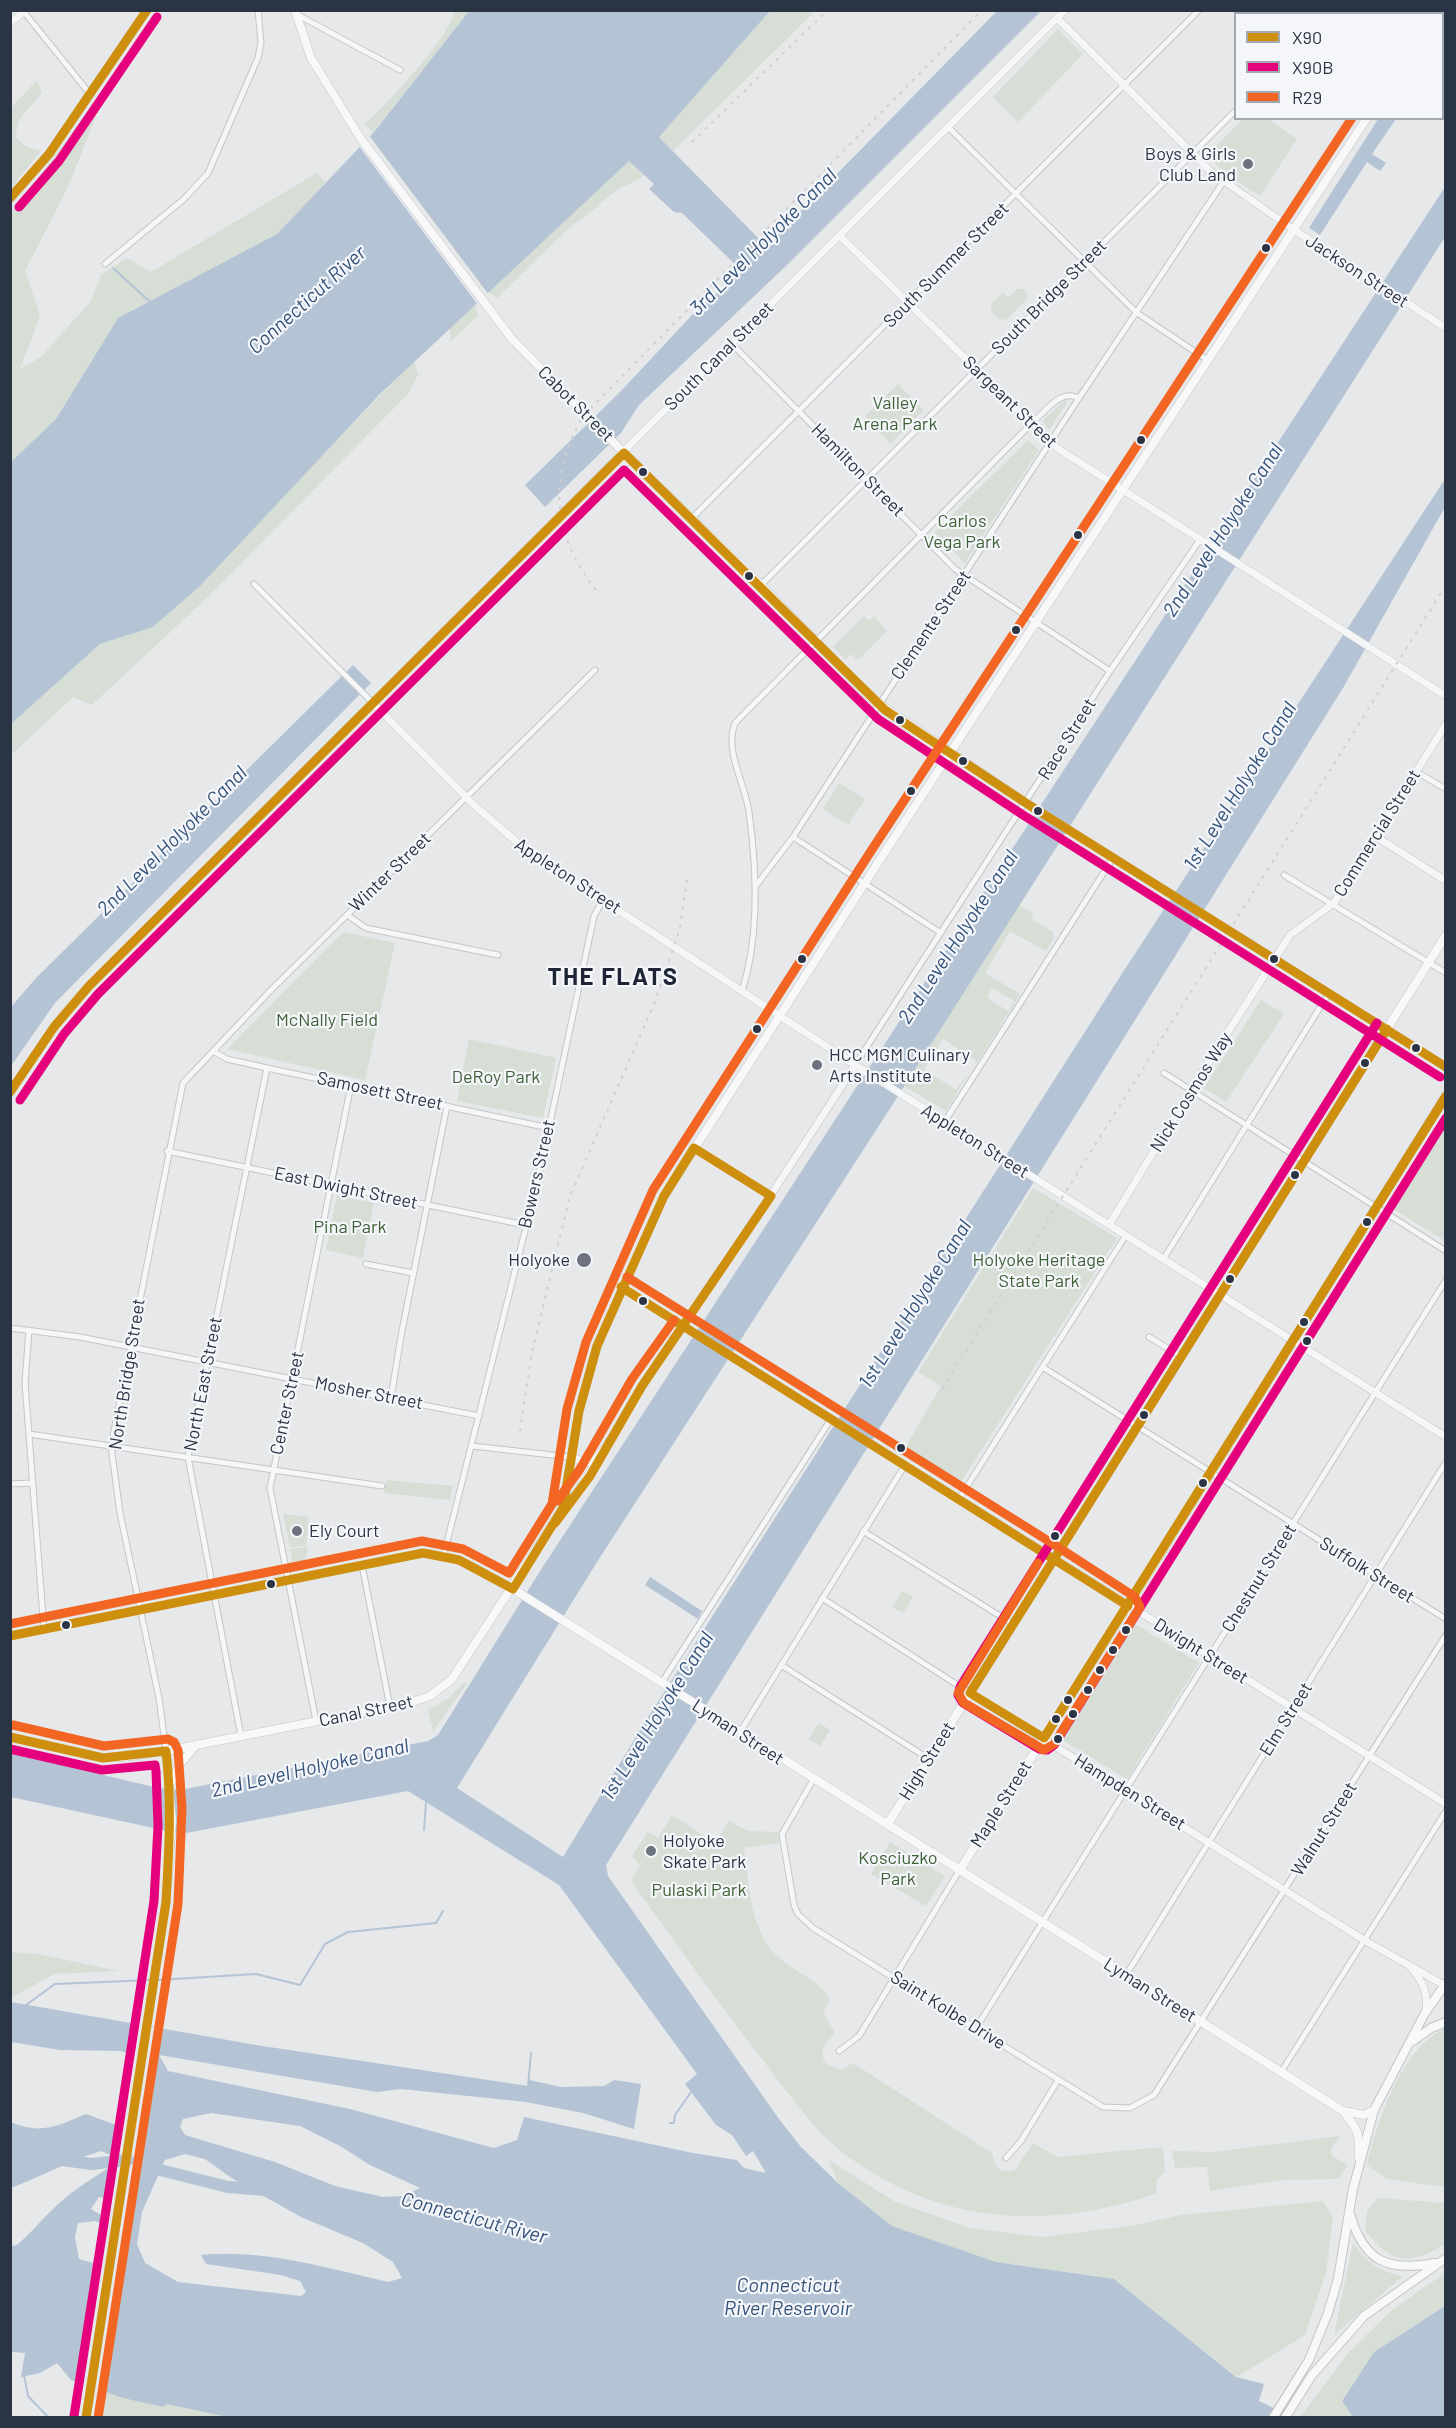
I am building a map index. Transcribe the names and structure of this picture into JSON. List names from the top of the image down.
{
  "streets": {
    "main road": [
      "Cabot Street",
      "North Bridge Street",
      "Canal Street",
      "Lyman Street",
      "High Street",
      "Maple Street"
    ],
    "street": [
      "South Summer Street",
      "Jackson Street",
      "South Bridge Street",
      "South Canal Street",
      "Sargeant Street",
      "Hamilton Street",
      "Clemente Street",
      "Race Street",
      "Commercial Street",
      "Winter Street",
      "Appleton Street",
      "Samosett Street",
      "Nick Cosmos Way",
      "Bowers Street",
      "East Dwight Street",
      "North East Street",
      "Mosher Street",
      "Center Street",
      "Suffolk Street",
      "Chestnut Street",
      "Dwight Street",
      "Elm Street",
      "Hampden Street",
      "Walnut Street",
      "Saint Kolbe Drive"
    ]
  },
  "crossings": [
    ["South Summer Street", "Jackson Street"],
    ["South Summer Street", "Sargeant Street"],
    ["South Summer Street", "Cabot Street"],
    ["South Summer Street", "Hamilton Street"],
    ["Jackson Street", "South Bridge Street"],
    ["Jackson Street", "South Canal Street"],
    ["Jackson Street", "Clemente Street"],
    ["Jackson Street", "Canal Street"],
    ["South Bridge Street", "Sargeant Street"],
    ["South Bridge Street", "Cabot Street"],
    ["South Bridge Street", "Hamilton Street"],
    ["South Canal Street", "Sargeant Street"],
    ["South Canal Street", "Cabot Street"],
    ["South Canal Street", "Hamilton Street"],
    ["South Canal Street", "Appleton Street"],
    ["Sargeant Street", "Clemente Street"],
    ["Sargeant Street", "Race Street"],
    ["Sargeant Street", "Canal Street"],
    ["Cabot Street", "Clemente Street"],
    ["Cabot Street", "Race Street"],
    ["Cabot Street", "Commercial Street"],
    ["Cabot Street", "Nick Cosmos Way"],
    ["Cabot Street", "Canal Street"],
    ["Cabot Street", "High Street"],
    ["Hamilton Street", "Clemente Street"],
    ["Hamilton Street", "Race Street"],
    ["Hamilton Street", "Canal Street"],
    ["Race Street", "Appleton Street"],
    ["Race Street", "Dwight Street"],
    ["Race Street", "Canal Street"],
    ["Commercial Street", "Nick Cosmos Way"],
    ["Winter Street", "Appleton Street"],
    ["Winter Street", "Samosett Street"],
    ["Winter Street", "North Bridge Street"],
    ["Appleton Street", "Nick Cosmos Way"],
    ["Appleton Street", "Bowers Street"],
    ["Appleton Street", "Chestnut Street"],
    ["Appleton Street", "Canal Street"],
    ["Appleton Street", "High Street"],
    ["Appleton Street", "Maple Street"],
    ["Samosett Street", "Bowers Street"],
    ["Samosett Street", "North East Street"],
    ["Samosett Street", "Center Street"],
    ["Bowers Street", "East Dwight Street"],
    ["Bowers Street", "Mosher Street"],
    ["Bowers Street", "Lyman Street"],
    ["East Dwight Street", "North Bridge Street"],
    ["East Dwight Street", "North East Street"],
    ["East Dwight Street", "Center Street"],
    ["North Bridge Street", "Mosher Street"],
    ["North Bridge Street", "Canal Street"],
    ["North Bridge Street", "Lyman Street"],
    ["North East Street", "Mosher Street"],
    ["North East Street", "Canal Street"],
    ["North East Street", "Lyman Street"],
    ["Mosher Street", "Center Street"],
    ["Center Street", "Canal Street"],
    ["Center Street", "Lyman Street"],
    ["Suffolk Street", "Chestnut Street"],
    ["Suffolk Street", "Elm Street"],
    ["Suffolk Street", "High Street"],
    ["Suffolk Street", "Maple Street"],
    ["Chestnut Street", "Dwight Street"],
    ["Chestnut Street", "Lyman Street"],
    ["Chestnut Street", "Hampden Street"],
    ["Chestnut Street", "Saint Kolbe Drive"],
    ["Dwight Street", "Canal Street"],
    ["Dwight Street", "Elm Street"],
    ["Dwight Street", "High Street"],
    ["Dwight Street", "Maple Street"],
    ["Dwight Street", "Walnut Street"],
    ["Canal Street", "Lyman Street"],
    ["Elm Street", "Lyman Street"],
    ["Elm Street", "Hampden Street"],
    ["Lyman Street", "High Street"],
    ["Lyman Street", "Maple Street"],
    ["Lyman Street", "Walnut Street"],
    ["Lyman Street", "Saint Kolbe Drive"],
    ["High Street", "Hampden Street"],
    ["Hampden Street", "Maple Street"],
    ["Hampden Street", "Walnut Street"],
    ["Maple Street", "Saint Kolbe Drive"],
    ["Walnut Street", "Saint Kolbe Drive"]
  ],
  "districts": ["THE FLATS"],
  "water": [
    "3rd Level Holyoke Canal",
    "Connecticut River",
    "2nd Level Holyoke Canal",
    "1st Level Holyoke Canal",
    "Connecticut River Reservoir"
  ],
  "parks": [
    "Valley Arena Park",
    "Carlos Vega Park",
    "McNally Field",
    "DeRoy Park",
    "Pina Park",
    "Holyoke Heritage State Park",
    "Kosciuzko Park",
    "Pulaski Park"
  ],
  "places": [
    "Boys & Girls Club Land",
    "HCC MGM Culinary Arts Institute",
    "Holyoke",
    "Ely Court",
    "Holyoke Skate Park"
  ],
  "lines": ["transit line X90", "transit line X90B", "transit line R29"],
  "legend": ["X90", "X90B", "R29"]
}
